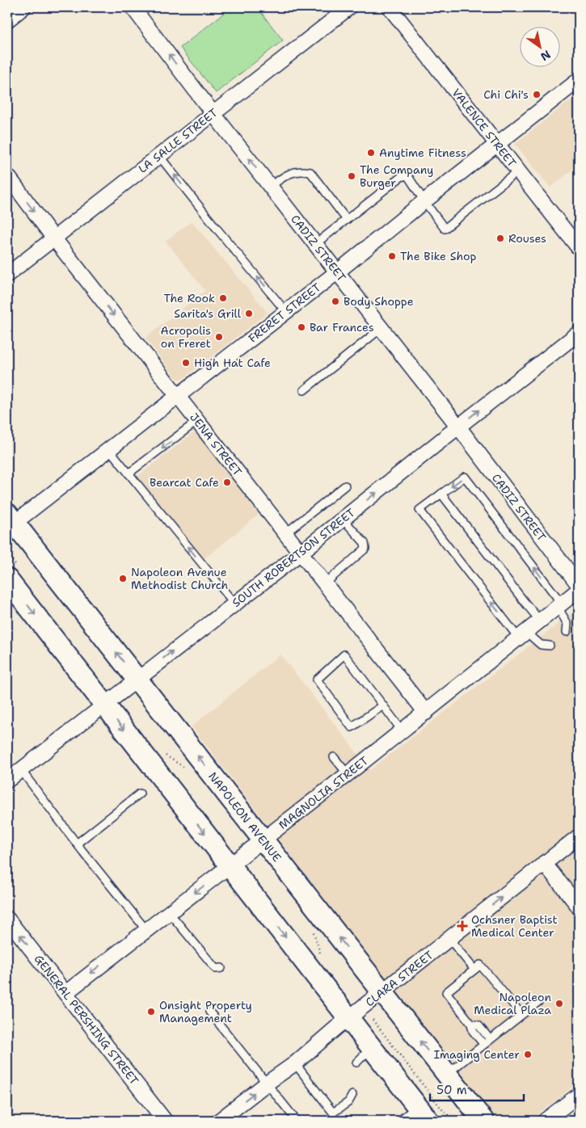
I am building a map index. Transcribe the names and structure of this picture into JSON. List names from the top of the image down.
{
  "streets": {
    "main road": ["NAPOLEON AVENUE"],
    "street": [
      "VALENCE STREET",
      "LA SALLE STREET",
      "CADIZ STREET",
      "FRERET STREET",
      "JENA STREET",
      "SOUTH ROBERTSON STREET",
      "MAGNOLIA STREET",
      "CLARA STREET",
      "GENERAL PERSHING STREET"
    ]
  },
  "crossings": [
    ["VALENCE STREET", "FRERET STREET"],
    ["LA SALLE STREET", "CADIZ STREET"],
    ["LA SALLE STREET", "JENA STREET"],
    ["CADIZ STREET", "FRERET STREET"],
    ["CADIZ STREET", "SOUTH ROBERTSON STREET"],
    ["FRERET STREET", "JENA STREET"],
    ["FRERET STREET", "NAPOLEON AVENUE"],
    ["JENA STREET", "SOUTH ROBERTSON STREET"],
    ["JENA STREET", "MAGNOLIA STREET"],
    ["SOUTH ROBERTSON STREET", "NAPOLEON AVENUE"],
    ["MAGNOLIA STREET", "NAPOLEON AVENUE"],
    ["MAGNOLIA STREET", "GENERAL PERSHING STREET"],
    ["NAPOLEON AVENUE", "CLARA STREET"]
  ],
  "one_way": [
    "JENA STREET",
    "SOUTH ROBERTSON STREET",
    "CLARA STREET",
    "GENERAL PERSHING STREET"
  ],
  "places": {
    "other": [
      "Chi Chi's",
      "Anytime Fitness",
      "The Company Burger",
      "Rouses",
      "The Bike Shop",
      "The Rook",
      "Body Shoppe",
      "Sarita's Grill",
      "Bar Frances",
      "Acropolis on Freret",
      "High Hat Cafe",
      "Bearcat Cafe",
      "Napoleon Avenue Methodist Church",
      "Napoleon Medical Plaza",
      "Onsight Property Management",
      "Imaging Center"
    ],
    "health": ["Ochsner Baptist Medical Center"]
  },
  "scale_bar": "50 m",
  "north": "bottom right"
}
